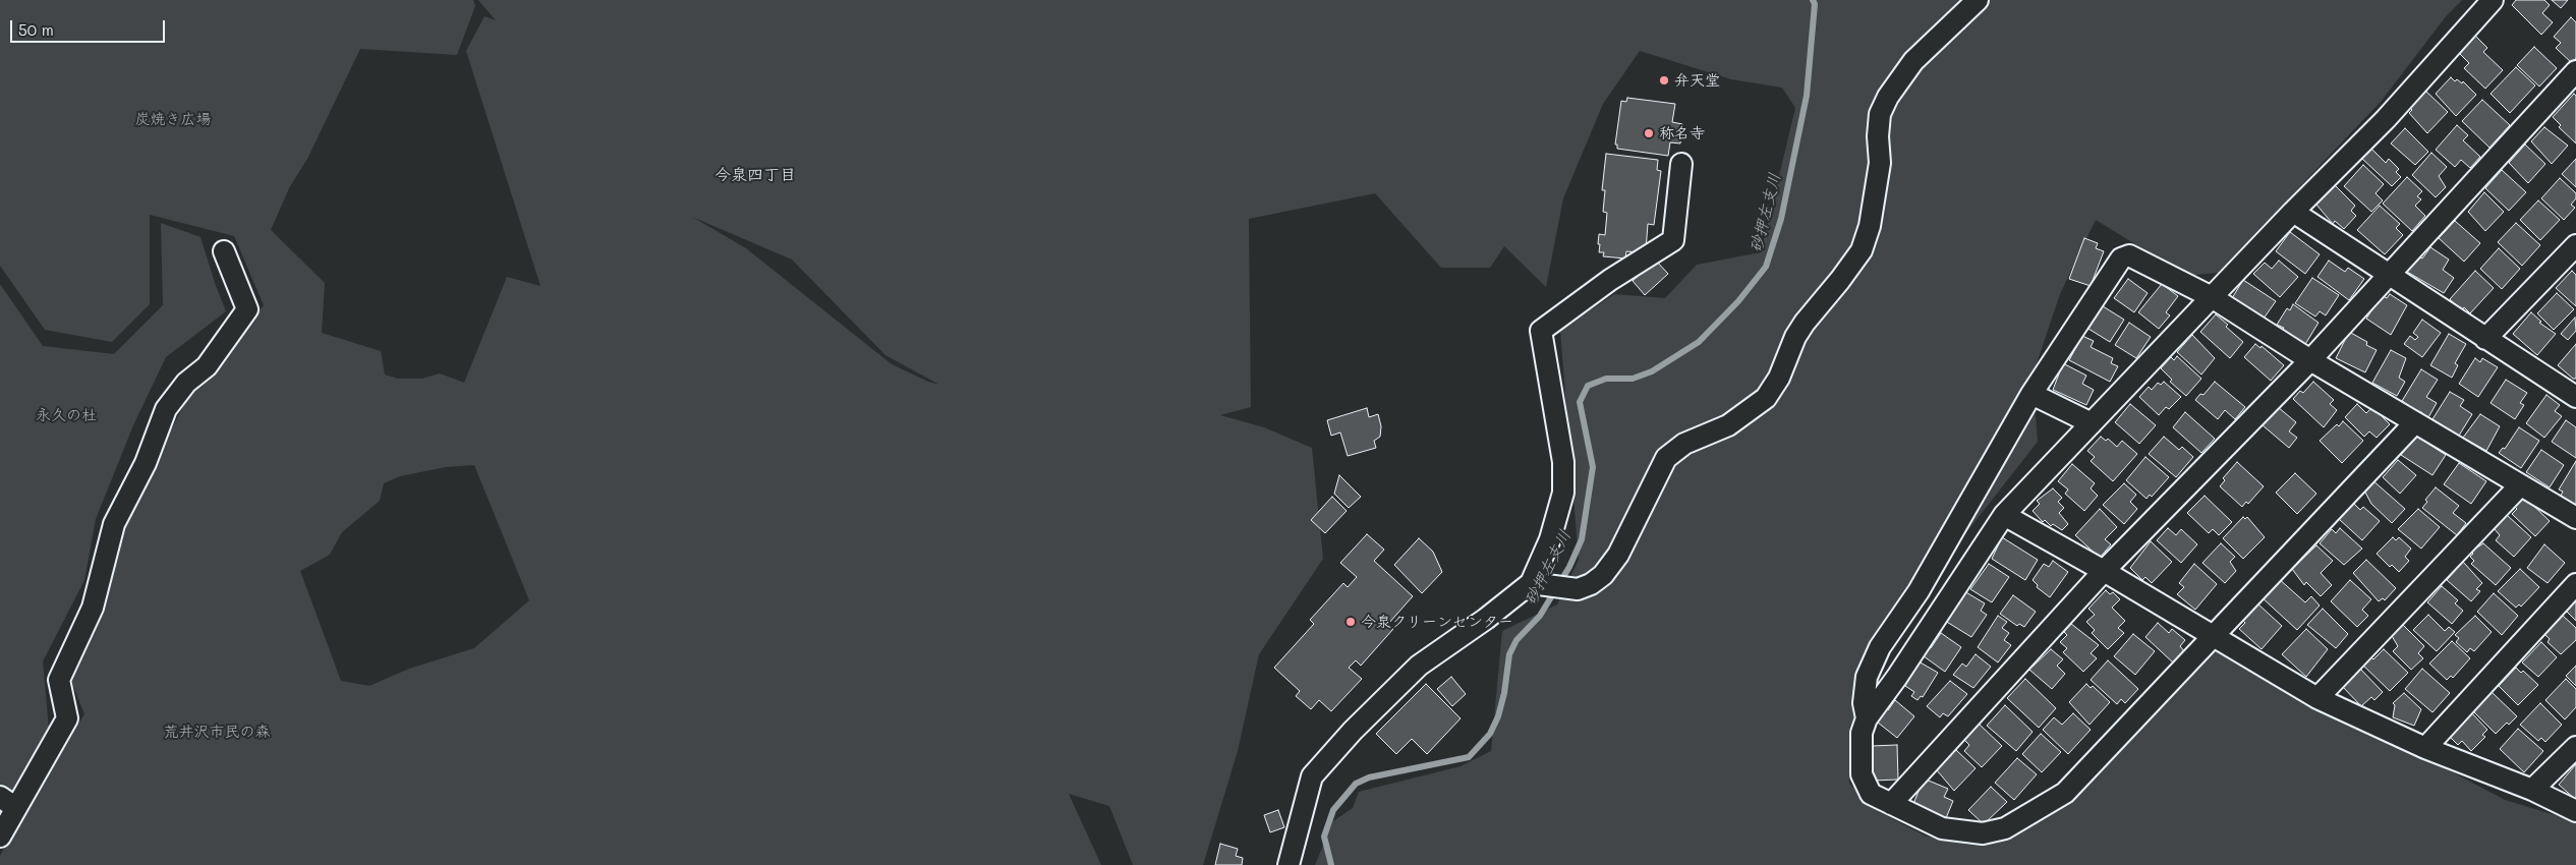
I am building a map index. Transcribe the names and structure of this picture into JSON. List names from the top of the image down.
{
  "districts": ["今泉四丁目"],
  "water": ["砂押左支川"],
  "parks": ["炭焼き広場", "永久の杜", "荒井沢市民の森"],
  "places": ["弁天堂", "称名寺", "今泉クリーンセンター"],
  "scale_bar": "50 m"
}
